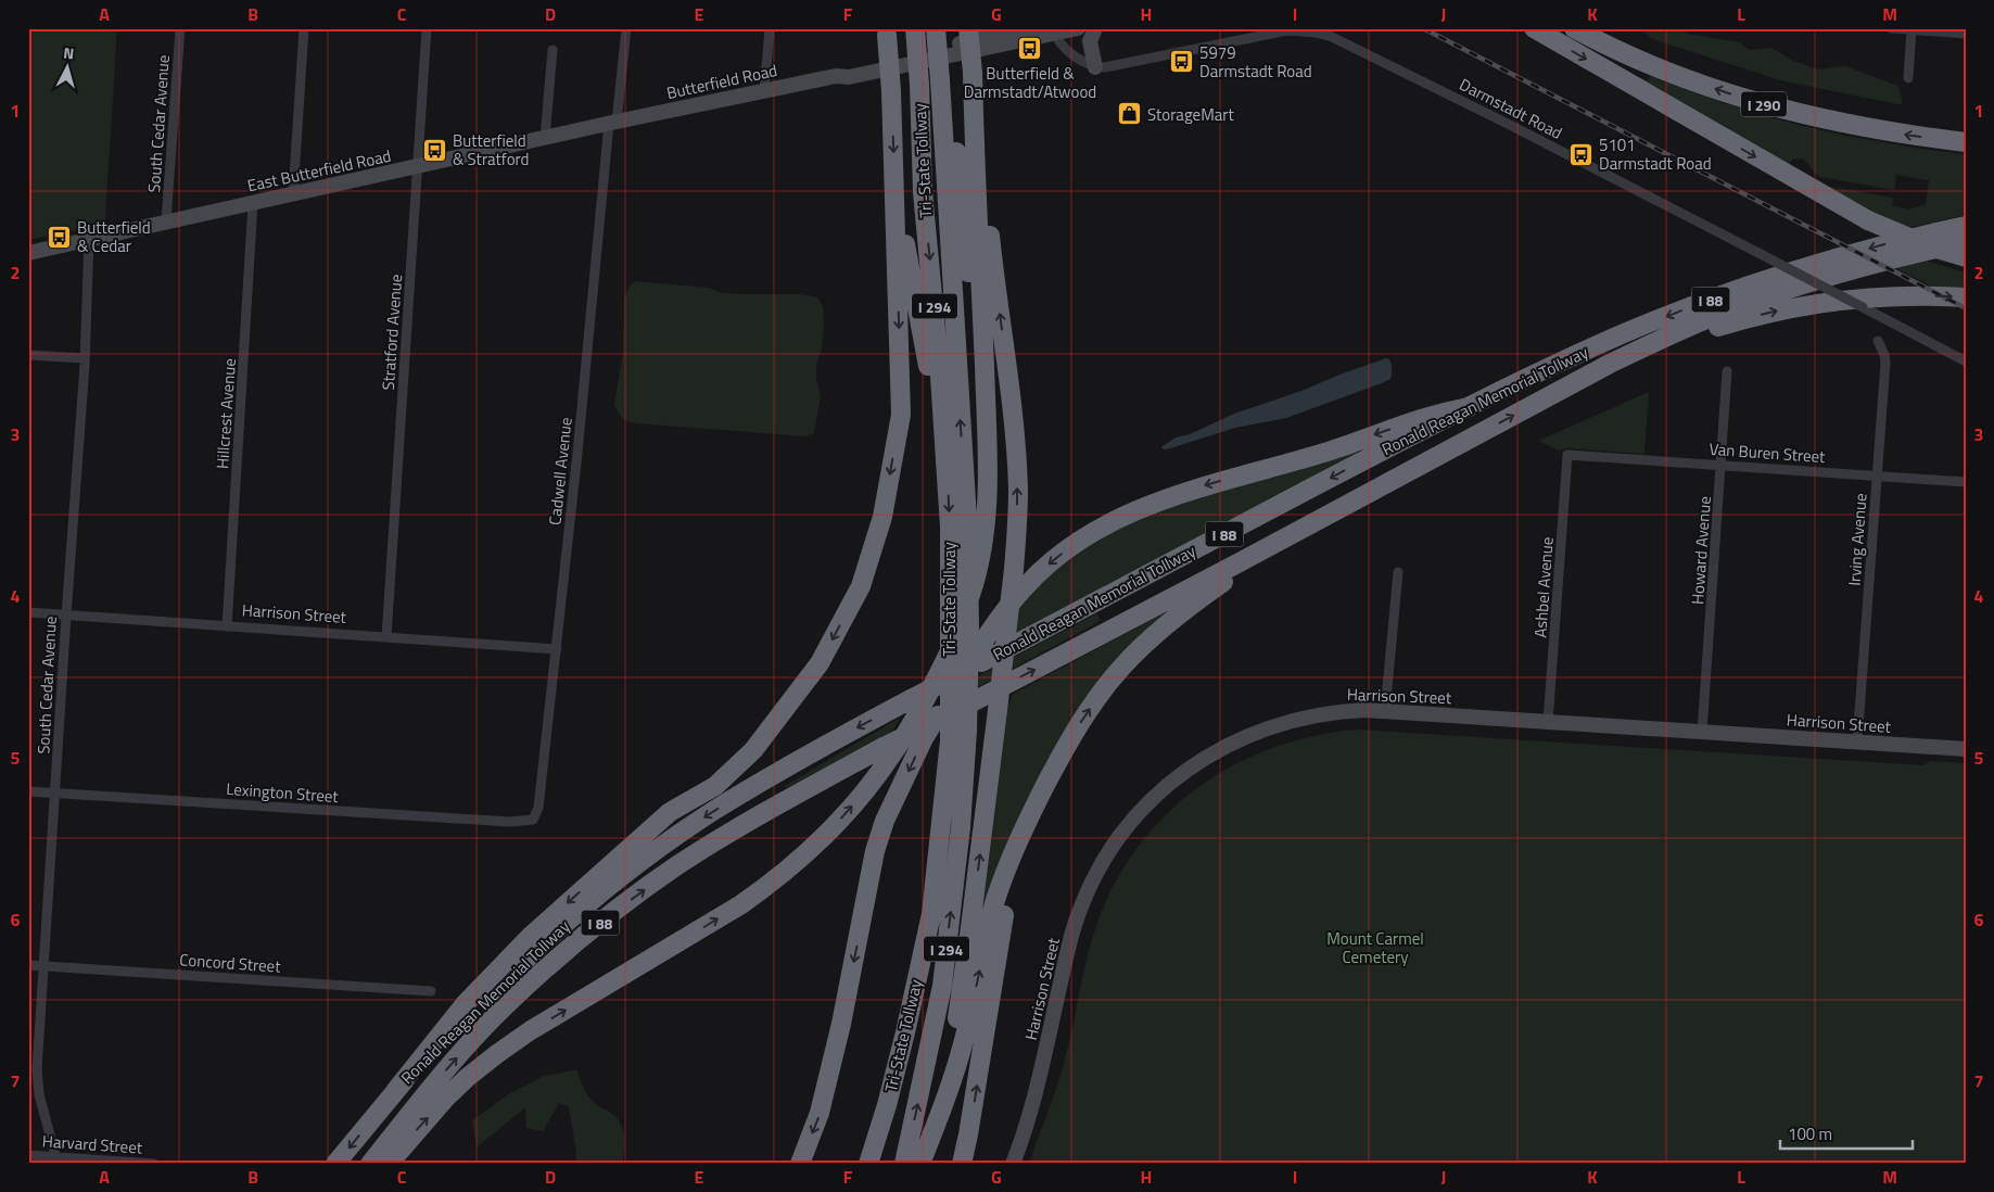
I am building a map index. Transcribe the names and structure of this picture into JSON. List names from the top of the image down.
{
  "streets": {
    "highway": [
      "I 290",
      "Tri-State Tollway",
      "I 88",
      "I 294",
      "Ronald Reagan Memorial Tollway"
    ],
    "main road": ["Butterfield Road", "East Butterfield Road", "Harrison Street"],
    "street": [
      "Darmstadt Road",
      "South Cedar Avenue",
      "Stratford Avenue",
      "Hillcrest Avenue",
      "Van Buren Street",
      "Cadwell Avenue",
      "Irving Avenue",
      "Howard Avenue",
      "Ashbel Avenue",
      "Lexington Street",
      "Concord Street",
      "Harvard Street"
    ]
  },
  "crossings": [
    ["Butterfield Road", "East Butterfield Road"],
    ["Butterfield Road", "Cadwell Avenue"],
    ["South Cedar Avenue", "East Butterfield Road"],
    ["South Cedar Avenue", "Harrison Street"],
    ["South Cedar Avenue", "Lexington Street"],
    ["South Cedar Avenue", "Concord Street"],
    ["South Cedar Avenue", "Harvard Street"],
    ["East Butterfield Road", "Stratford Avenue"],
    ["East Butterfield Road", "Hillcrest Avenue"],
    ["East Butterfield Road", "Cadwell Avenue"],
    ["Stratford Avenue", "Harrison Street"],
    ["Hillcrest Avenue", "Harrison Street"],
    ["Van Buren Street", "Irving Avenue"],
    ["Van Buren Street", "Howard Avenue"],
    ["Van Buren Street", "Ashbel Avenue"],
    ["Cadwell Avenue", "Harrison Street"],
    ["Cadwell Avenue", "Lexington Street"],
    ["Irving Avenue", "Harrison Street"],
    ["Howard Avenue", "Harrison Street"],
    ["Ashbel Avenue", "Harrison Street"]
  ],
  "parks": ["Mount Carmel Cemetery"],
  "places": {
    "bus stop": [
      "Butterfield & Darmstadt/Atwood",
      "5979 Darmstadt Road",
      "Butterfield & Stratford",
      "5101 Darmstadt Road",
      "Butterfield & Cedar"
    ],
    "shop": ["StorageMart"]
  },
  "scale_bar": "100 m",
  "north": "top",
  "grid": {
    "columns": [
      "A",
      "B",
      "C",
      "D",
      "E",
      "F",
      "G",
      "H",
      "I",
      "J",
      "K",
      "L",
      "M"
    ],
    "rows": [
      "1",
      "2",
      "3",
      "4",
      "5",
      "6",
      "7"
    ]
  }
}
